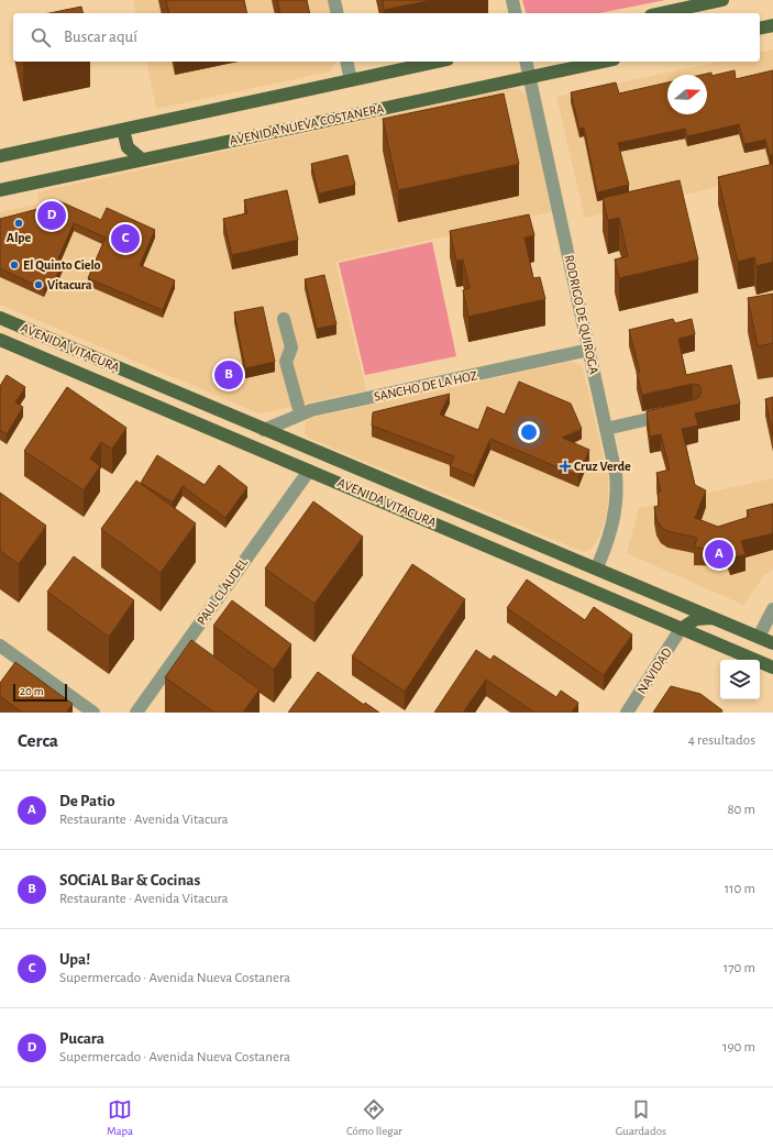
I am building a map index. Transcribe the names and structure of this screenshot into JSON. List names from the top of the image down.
{
  "streets": {
    "main road": ["AVENIDA NUEVA COSTANERA", "AVENIDA VITACURA"],
    "street": [
      "RODRIGO DE QUIROGA",
      "SANCHO DE LA HOZ",
      "PAUL CLAUDEL",
      "NAVIDAD"
    ]
  },
  "crossings": [
    ["AVENIDA NUEVA COSTANERA", "RODRIGO DE QUIROGA"],
    ["RODRIGO DE QUIROGA", "AVENIDA VITACURA"],
    ["RODRIGO DE QUIROGA", "SANCHO DE LA HOZ"],
    ["AVENIDA VITACURA", "SANCHO DE LA HOZ"],
    ["AVENIDA VITACURA", "PAUL CLAUDEL"],
    ["AVENIDA VITACURA", "NAVIDAD"]
  ],
  "places": {
    "other": ["Alpe", "El Quinto Cielo", "Vitacura"],
    "health": ["Cruz Verde"]
  },
  "scale_bar": "20 m",
  "north": "right",
  "page": {
    "search": "Buscar aquí",
    "pins": [
      "D",
      "C",
      "B",
      "A"
    ],
    "scale": "20 m",
    "heading": ["Cerca", "4 resultados"],
    "list": [
      {
        "mark": "A",
        "name": "De Patio",
        "note": "Restaurante · Avenida Vitacura",
        "value": "80 m"
      },
      {
        "mark": "B",
        "name": "SOCiAL Bar & Cocinas",
        "note": "Restaurante · Avenida Vitacura",
        "value": "110 m"
      },
      {
        "mark": "C",
        "name": "Upa!",
        "note": "Supermercado · Avenida Nueva Costanera",
        "value": "170 m"
      },
      {
        "mark": "D",
        "name": "Pucara",
        "note": "Supermercado · Avenida Nueva Costanera",
        "value": "190 m"
      }
    ],
    "nav": ["Mapa", "Cómo llegar", "Guardados"]
  }
}
